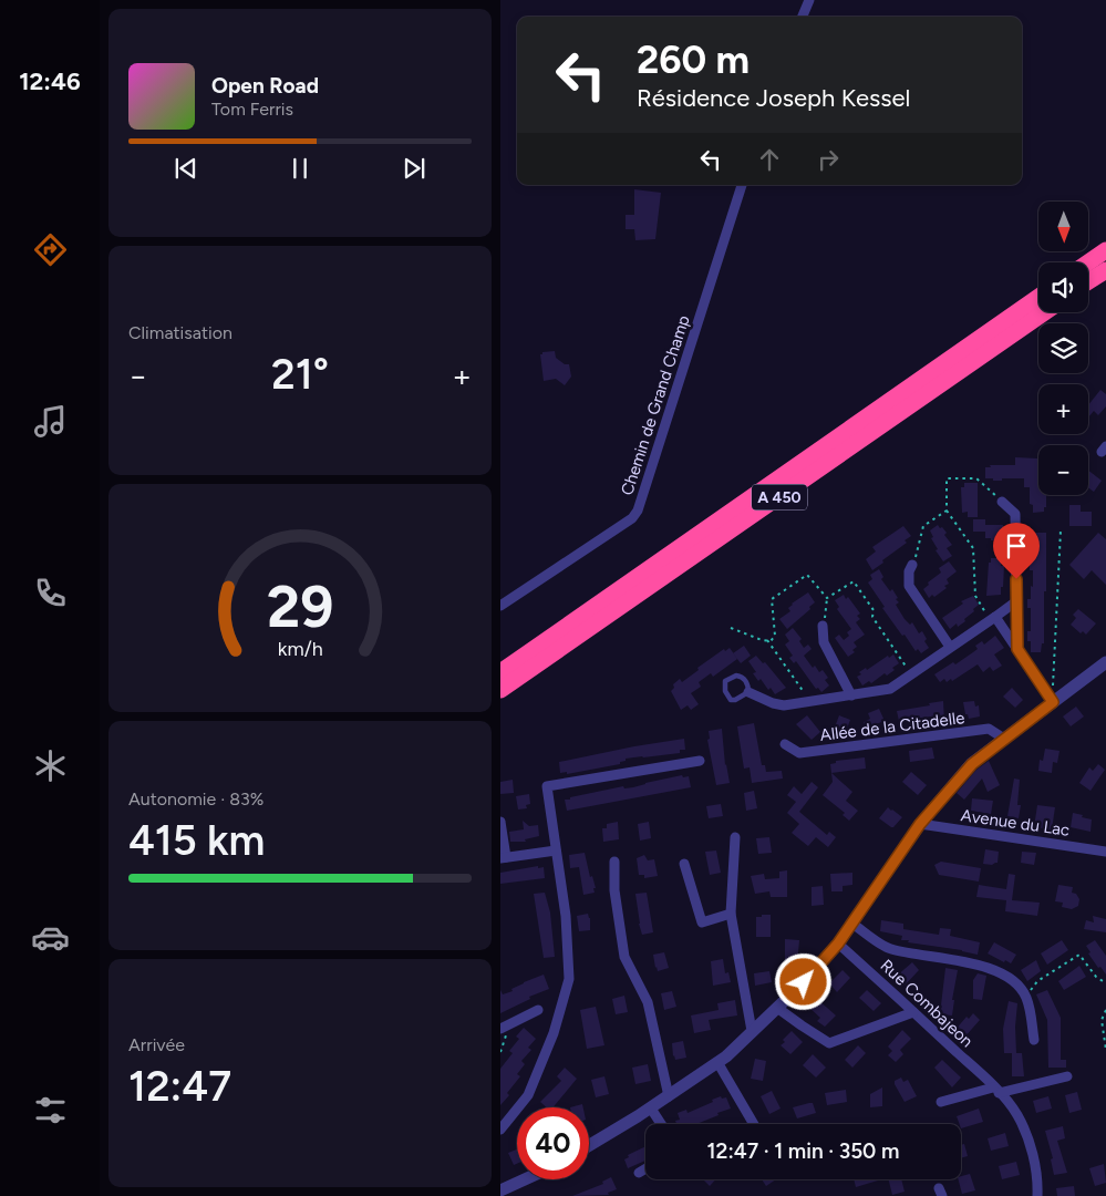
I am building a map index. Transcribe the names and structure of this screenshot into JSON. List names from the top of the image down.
{
  "streets": {
    "highway": ["A 450"],
    "street": [
      "Chemin de Grand Champ",
      "Allée de la Citadelle",
      "Avenue du Lac",
      "Rue Combajeon"
    ]
  },
  "north": "bottom",
  "page": {
    "tabs": "12:46",
    "turn": ["260 m", "Résidence Joseph Kessel"],
    "song": ["Open Road", "Tom Ferris"],
    "map_buttons": ["+", "−"],
    "tile": [
      "Climatisation",
      ["Autonomie · 83%", "415 km"],
      ["Arrivée", "12:47"]
    ],
    "heat": ["−", "21°", "+"],
    "limit": "40",
    "trip": "12:47 · 1 min · 350 m",
    "gauge": ["29", "km/h"]
  }
}
